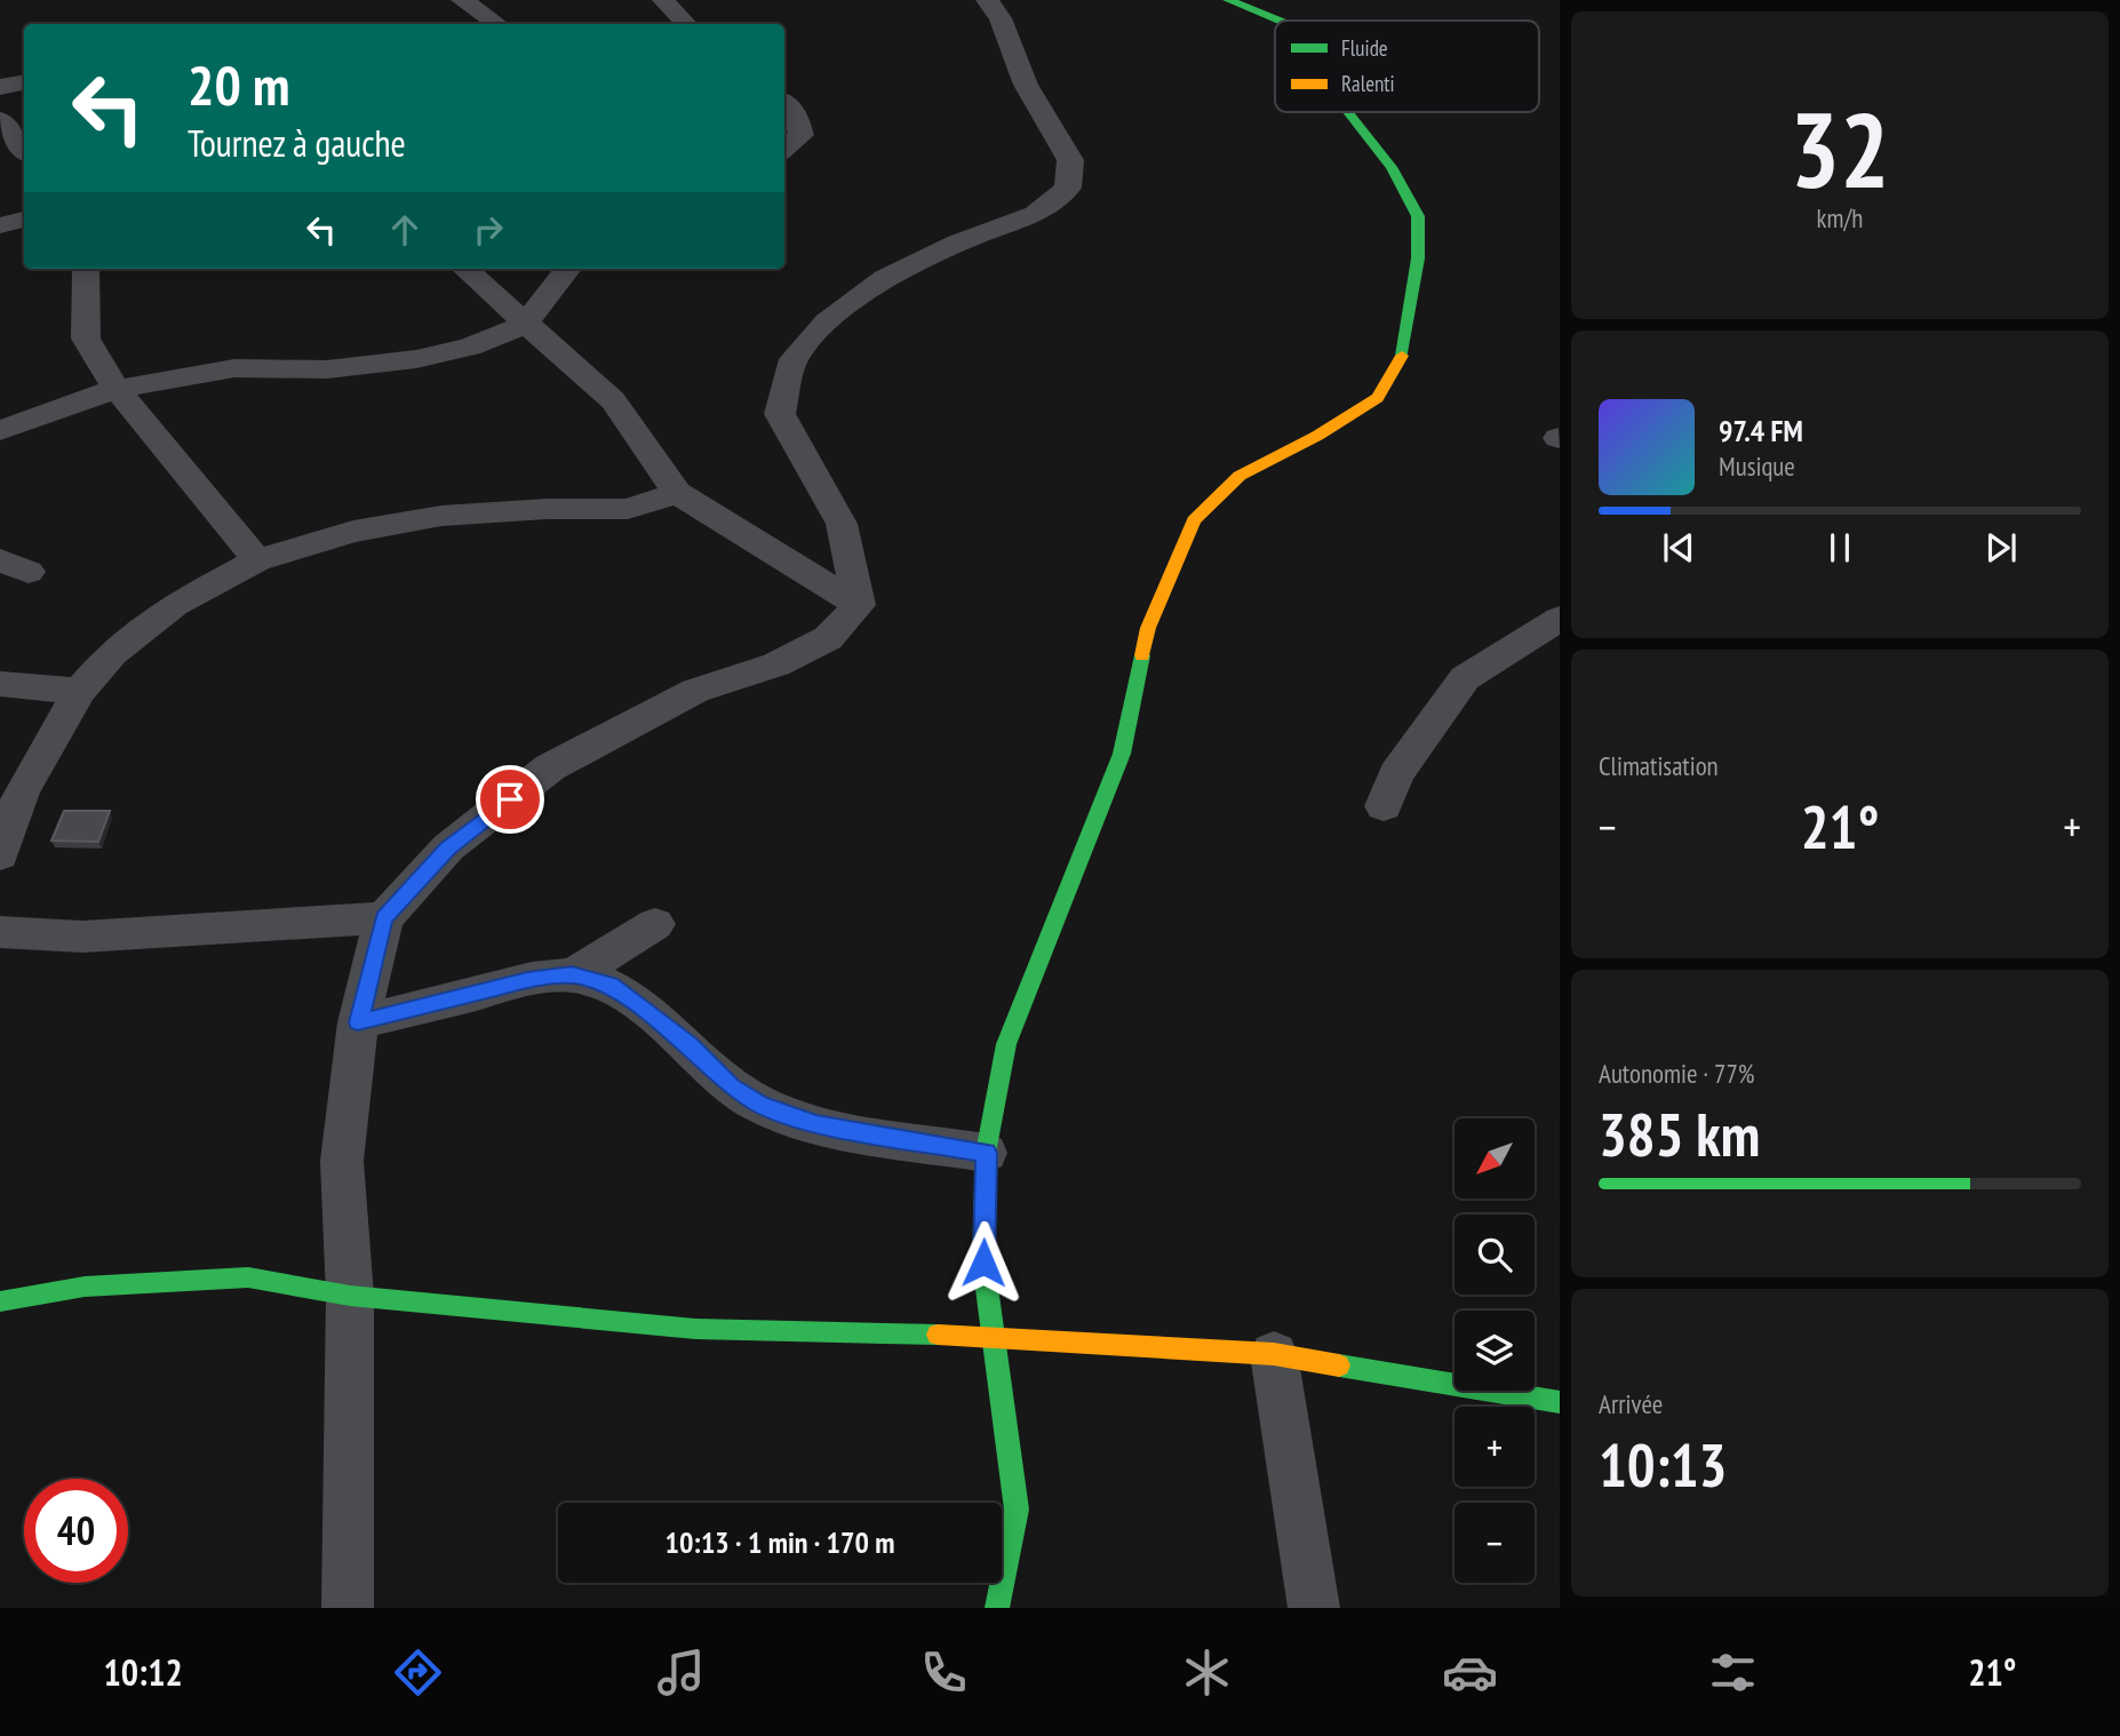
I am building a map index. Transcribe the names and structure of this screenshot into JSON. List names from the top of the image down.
{
  "legend": ["Fluide", "Ralenti"],
  "north": "bottom left",
  "page": {
    "tile": [
      ["32", "km/h"],
      "Climatisation",
      ["Autonomie · 77%", "385 km"],
      ["Arrivée", "10:13"]
    ],
    "turn": ["20 m", "Tournez à gauche"],
    "song": ["97.4 FM", "Musique"],
    "heat": ["−", "21°", "+"],
    "map_buttons": ["+", "−"],
    "limit": "40",
    "trip": "10:13 · 1 min · 170 m",
    "tabs": ["10:12", "21°"]
  }
}
